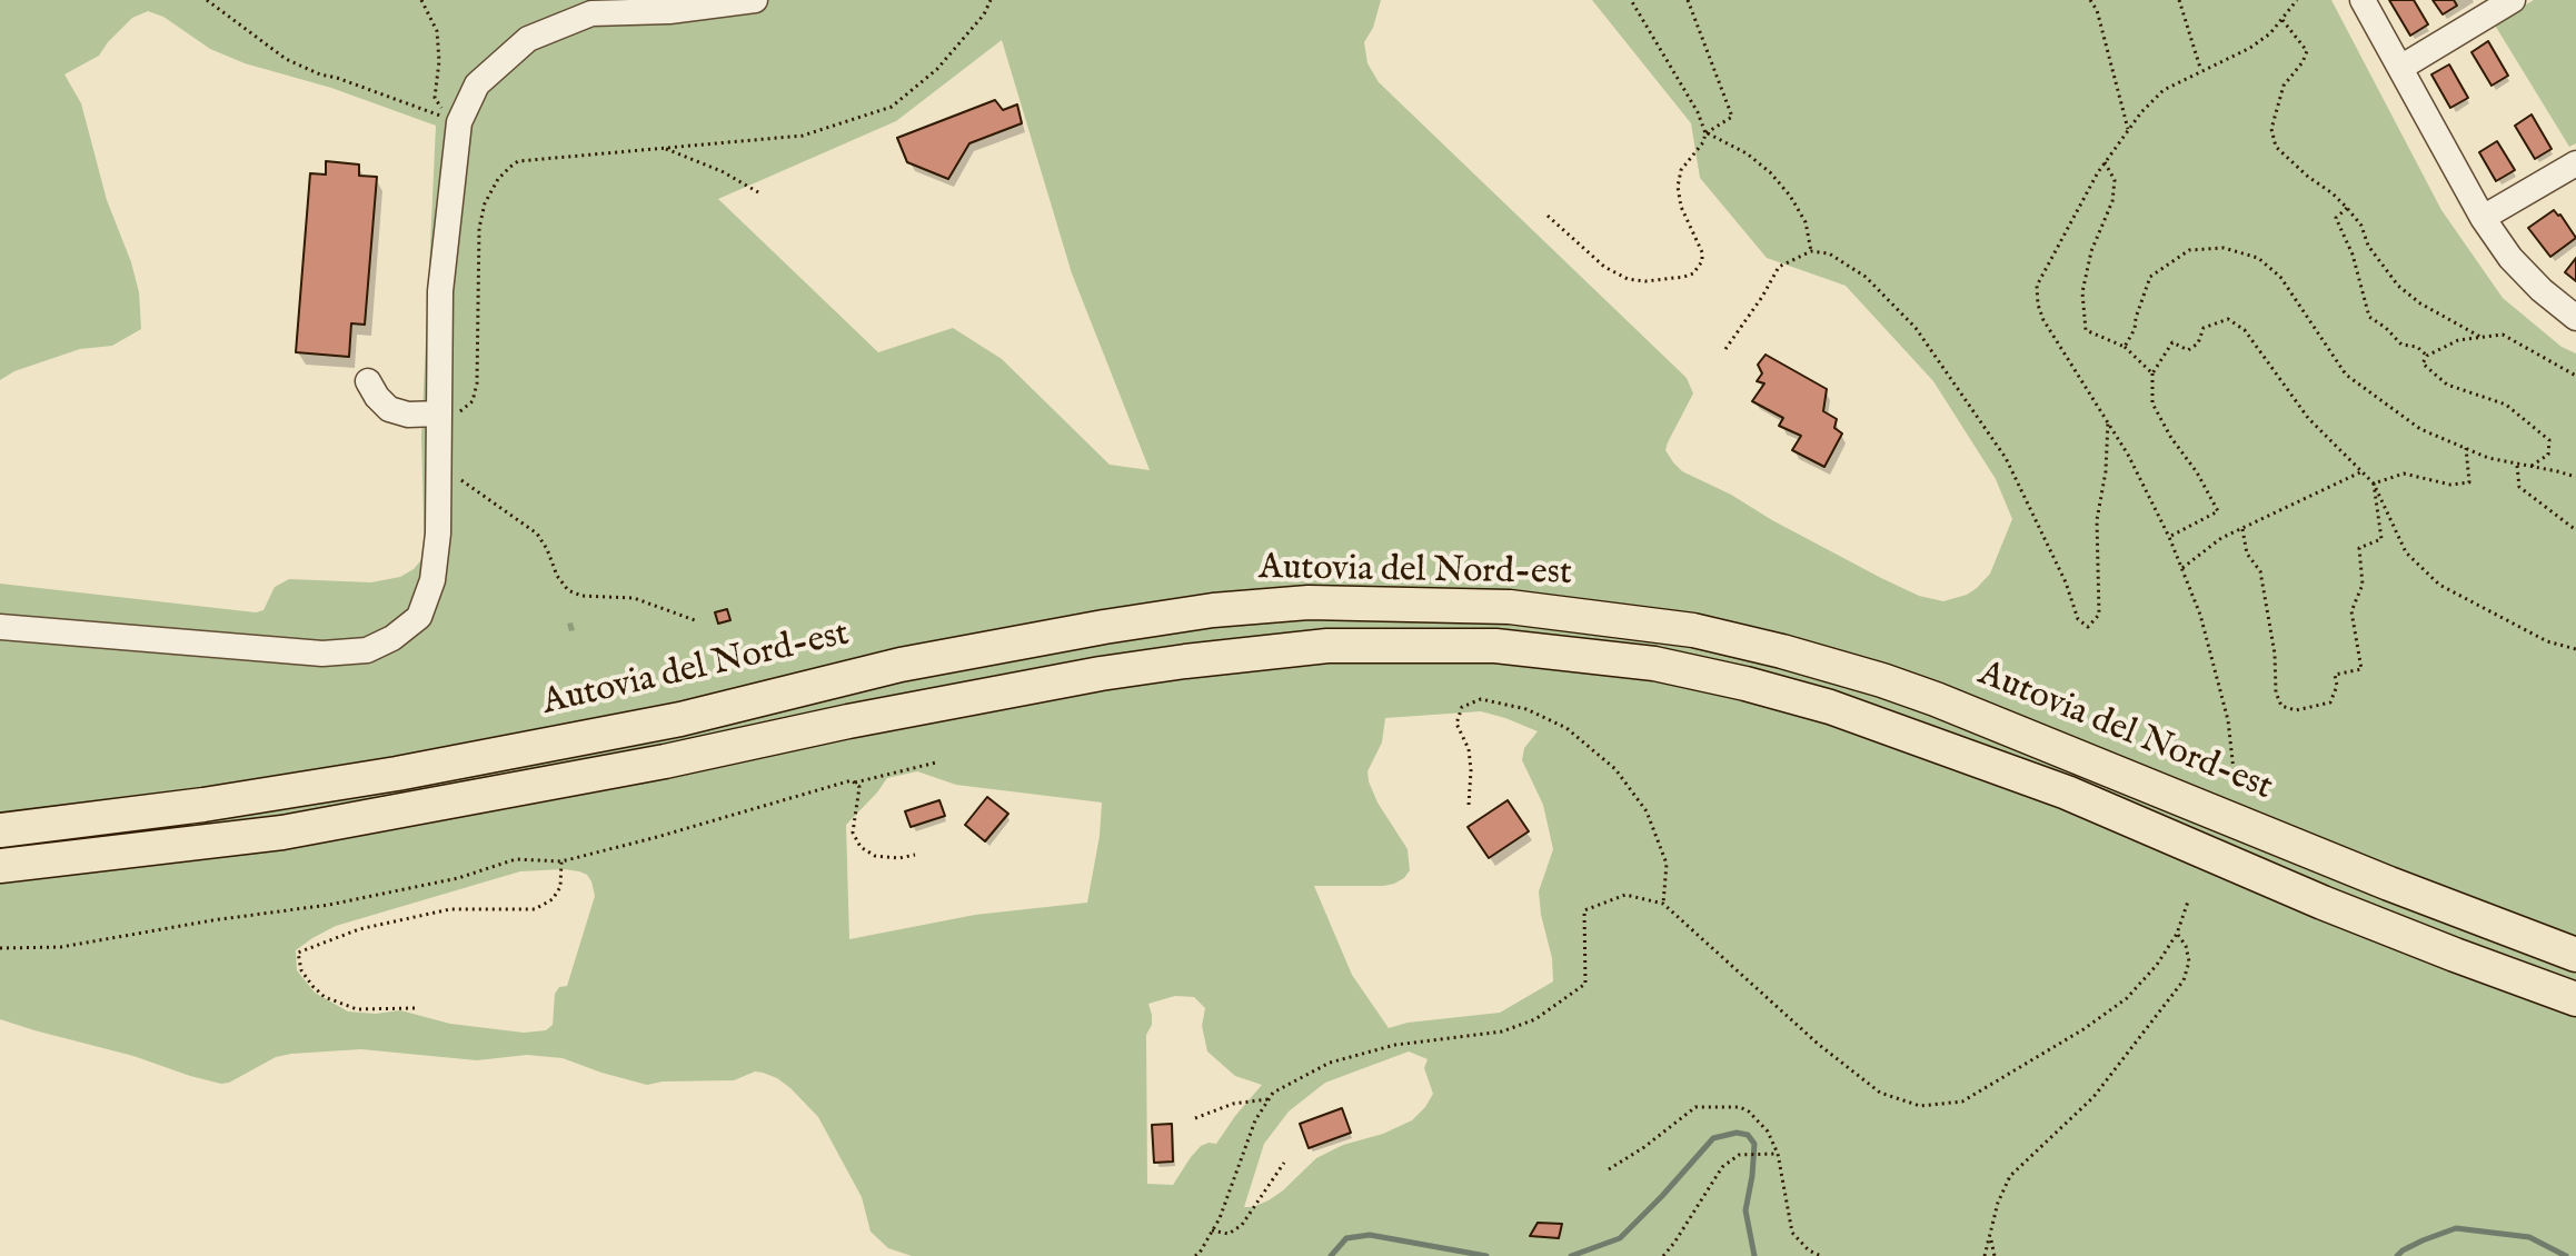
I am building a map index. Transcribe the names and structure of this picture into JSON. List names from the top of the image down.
{
  "streets": {
    "highway": ["Autovia del Nord-est"]
  }
}
